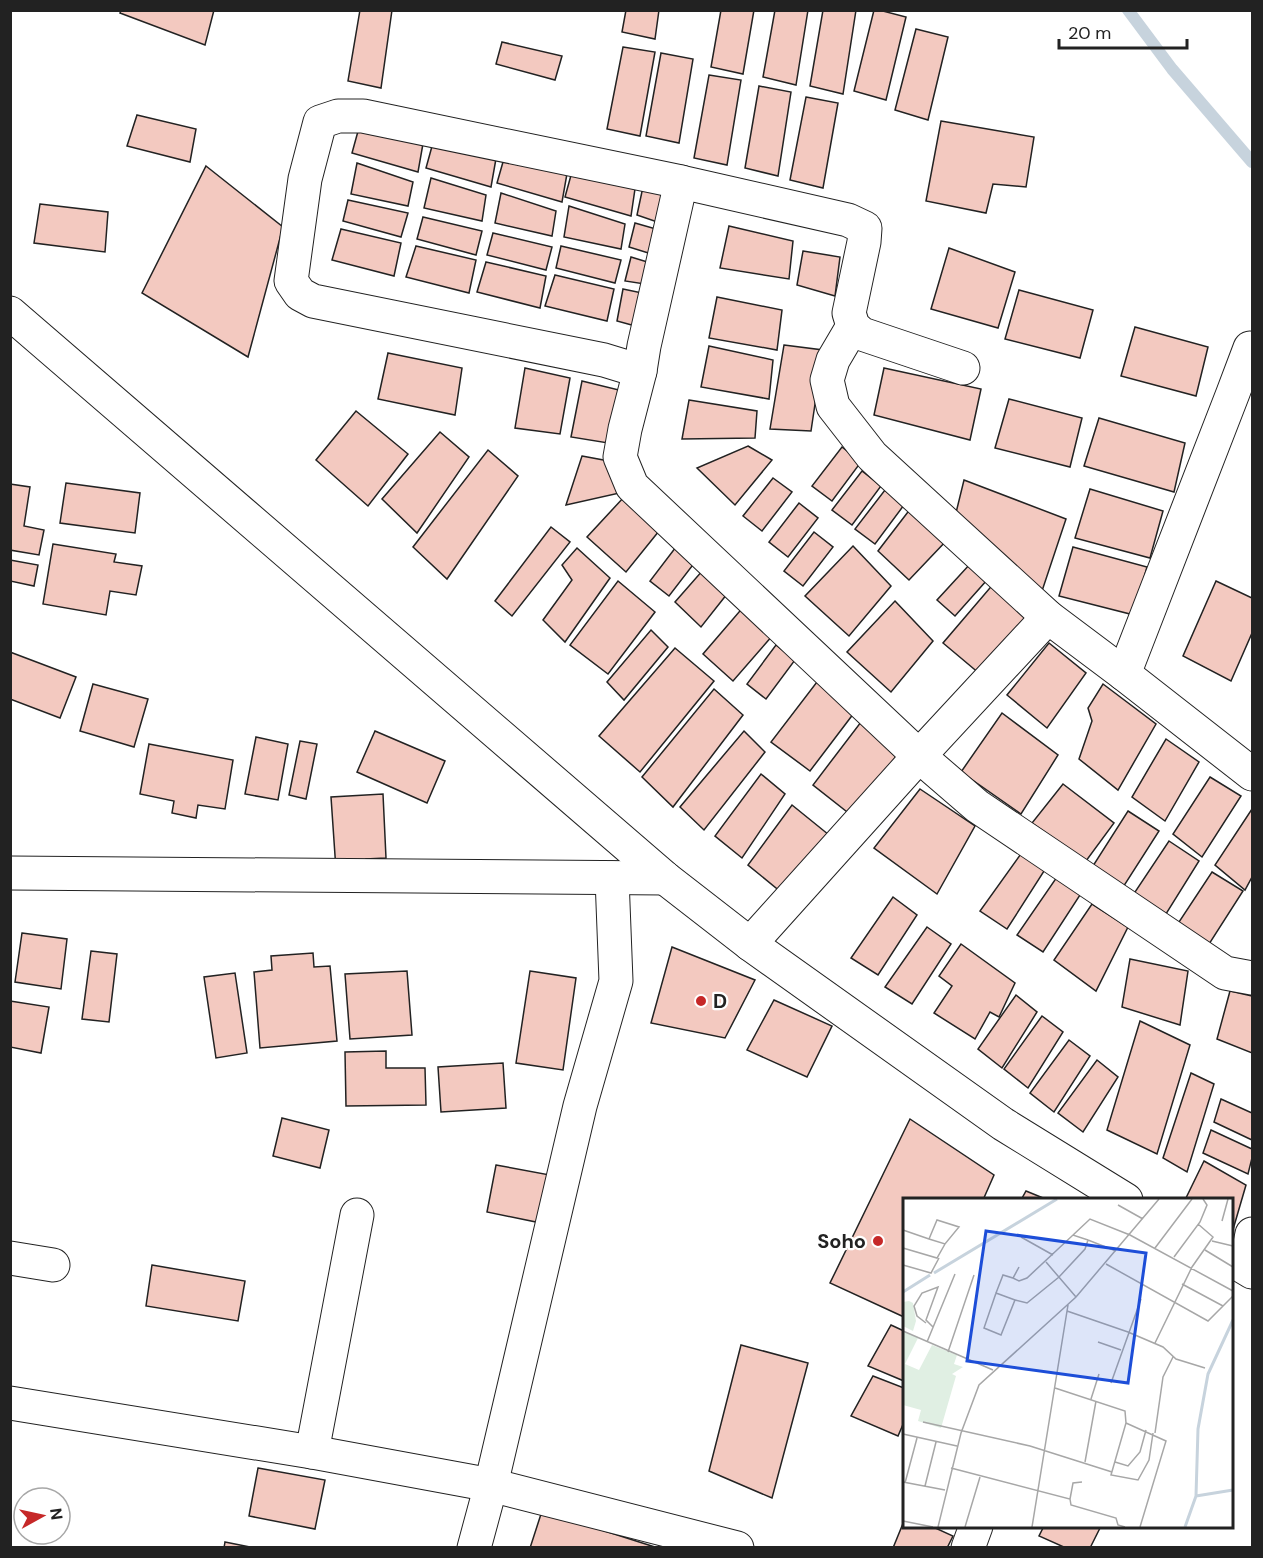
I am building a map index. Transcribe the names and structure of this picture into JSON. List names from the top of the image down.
{
  "places": ["D", "Soho"],
  "scale_bar": "20 m",
  "north": "right"
}
